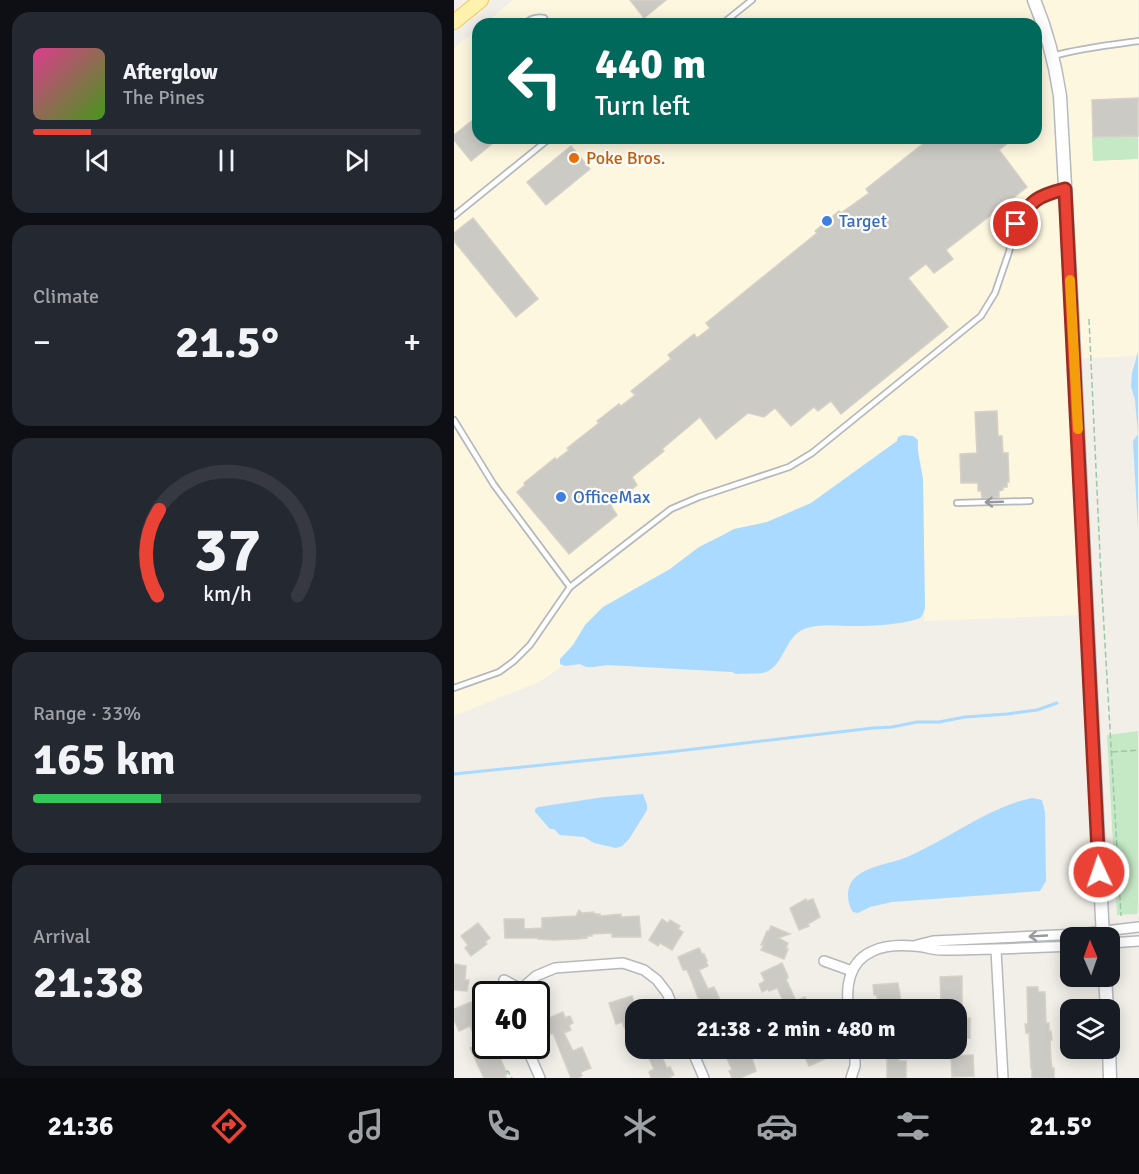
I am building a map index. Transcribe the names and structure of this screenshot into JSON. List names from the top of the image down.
{
  "places": ["Poke Bros.", "Target", "OfficeMax"],
  "north": "top",
  "page": {
    "turn": ["440 m", "Turn left"],
    "song": ["Afterglow", "The Pines"],
    "tile": [
      "Climate",
      ["Range · 33%", "165 km"],
      ["Arrival", "21:38"]
    ],
    "heat": ["−", "21.5°", "+"],
    "limit": "40",
    "trip": "21:38 · 2 min · 480 m",
    "tabs": ["21:36", "21.5°"],
    "gauge": ["37", "km/h"]
  }
}
